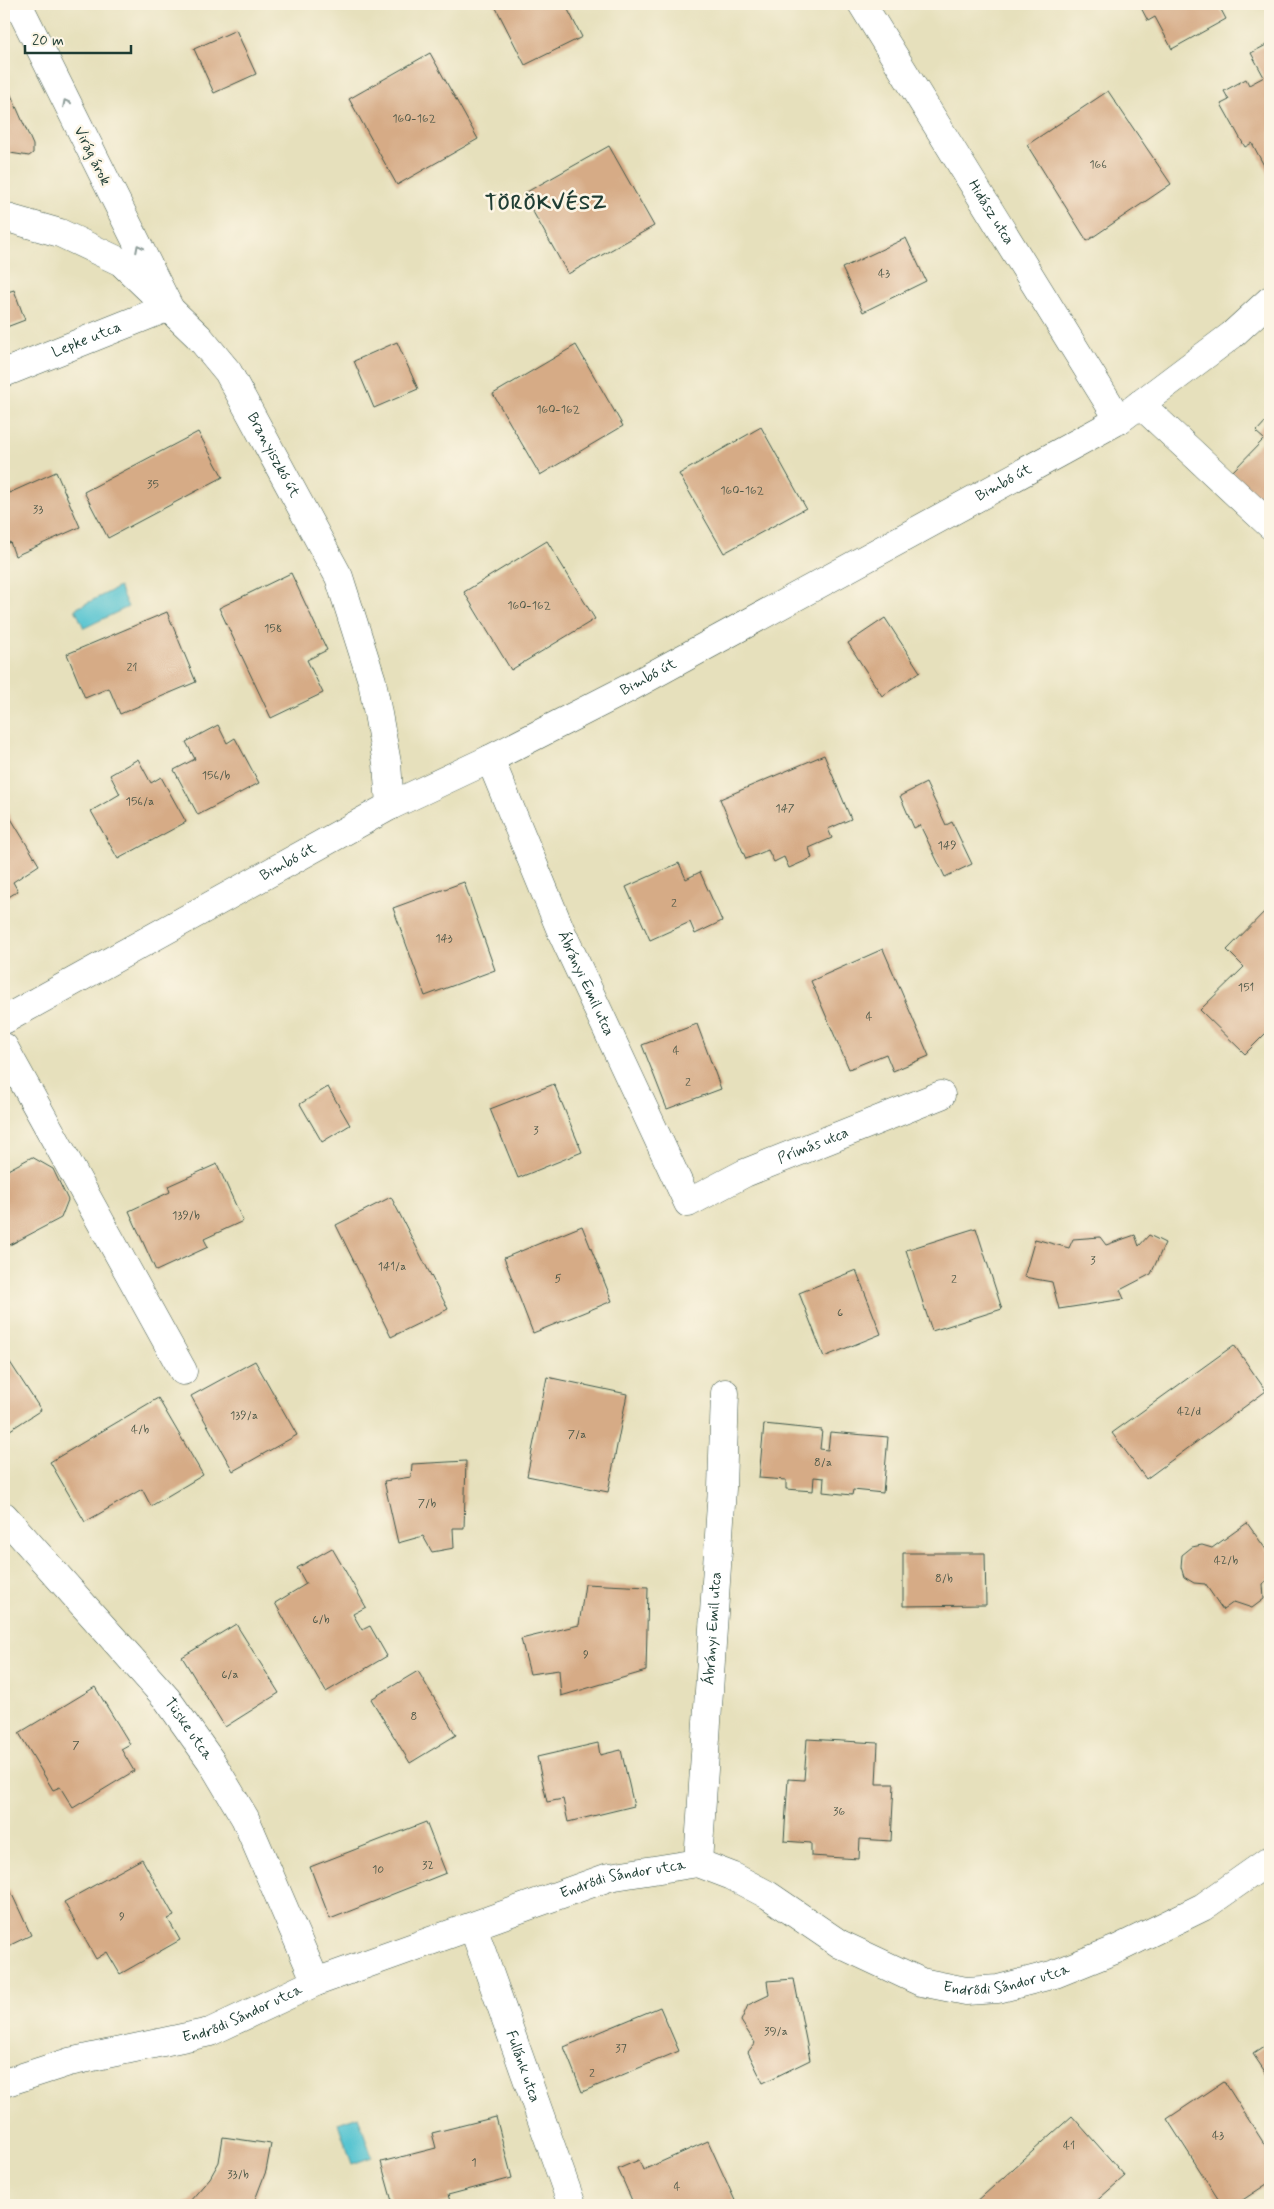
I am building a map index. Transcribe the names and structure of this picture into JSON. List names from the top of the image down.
{
  "streets": {
    "street": [
      "Virág árok",
      "Hidász utca",
      "Lepke utca",
      "Branyiszkó út",
      "Bimbó út",
      "Ábrányi Emil utca",
      "Prímás utca",
      "Tüske utca",
      "Endrődi Sándor utca",
      "Fullánk utca"
    ]
  },
  "crossings": [
    ["Virág árok", "Lepke utca"],
    ["Virág árok", "Branyiszkó út"],
    ["Hidász utca", "Bimbó út"],
    ["Lepke utca", "Branyiszkó út"],
    ["Branyiszkó út", "Bimbó út"],
    ["Bimbó út", "Ábrányi Emil utca"],
    ["Ábrányi Emil utca", "Prímás utca"],
    ["Ábrányi Emil utca", "Endrődi Sándor utca"],
    ["Tüske utca", "Endrődi Sándor utca"],
    ["Endrődi Sándor utca", "Fullánk utca"]
  ],
  "one_way": ["Virág árok"],
  "districts": ["TÖRÖKVÉSZ"],
  "house_numbers": [
    "160-162",
    "166",
    "43",
    "160-162",
    "35",
    "160-162",
    "33",
    "160-162",
    "158",
    "21",
    "156/b",
    "156/a",
    "147",
    "149",
    "2",
    "143",
    "151",
    "4",
    "4",
    "2",
    "3",
    "139/b",
    "3",
    "141/a",
    "5",
    "2",
    "6",
    "42/d",
    "139/a",
    "4/b",
    "7/a",
    "8/a",
    "7/b",
    "42/b",
    "8/b",
    "6/b",
    "9",
    "6/a",
    "8",
    "7",
    "36",
    "32",
    "10",
    "9",
    "39/a",
    "37",
    "2",
    "43",
    "41",
    "1",
    "33/b",
    "4"
  ],
  "scale_bar": "20 m"
}
